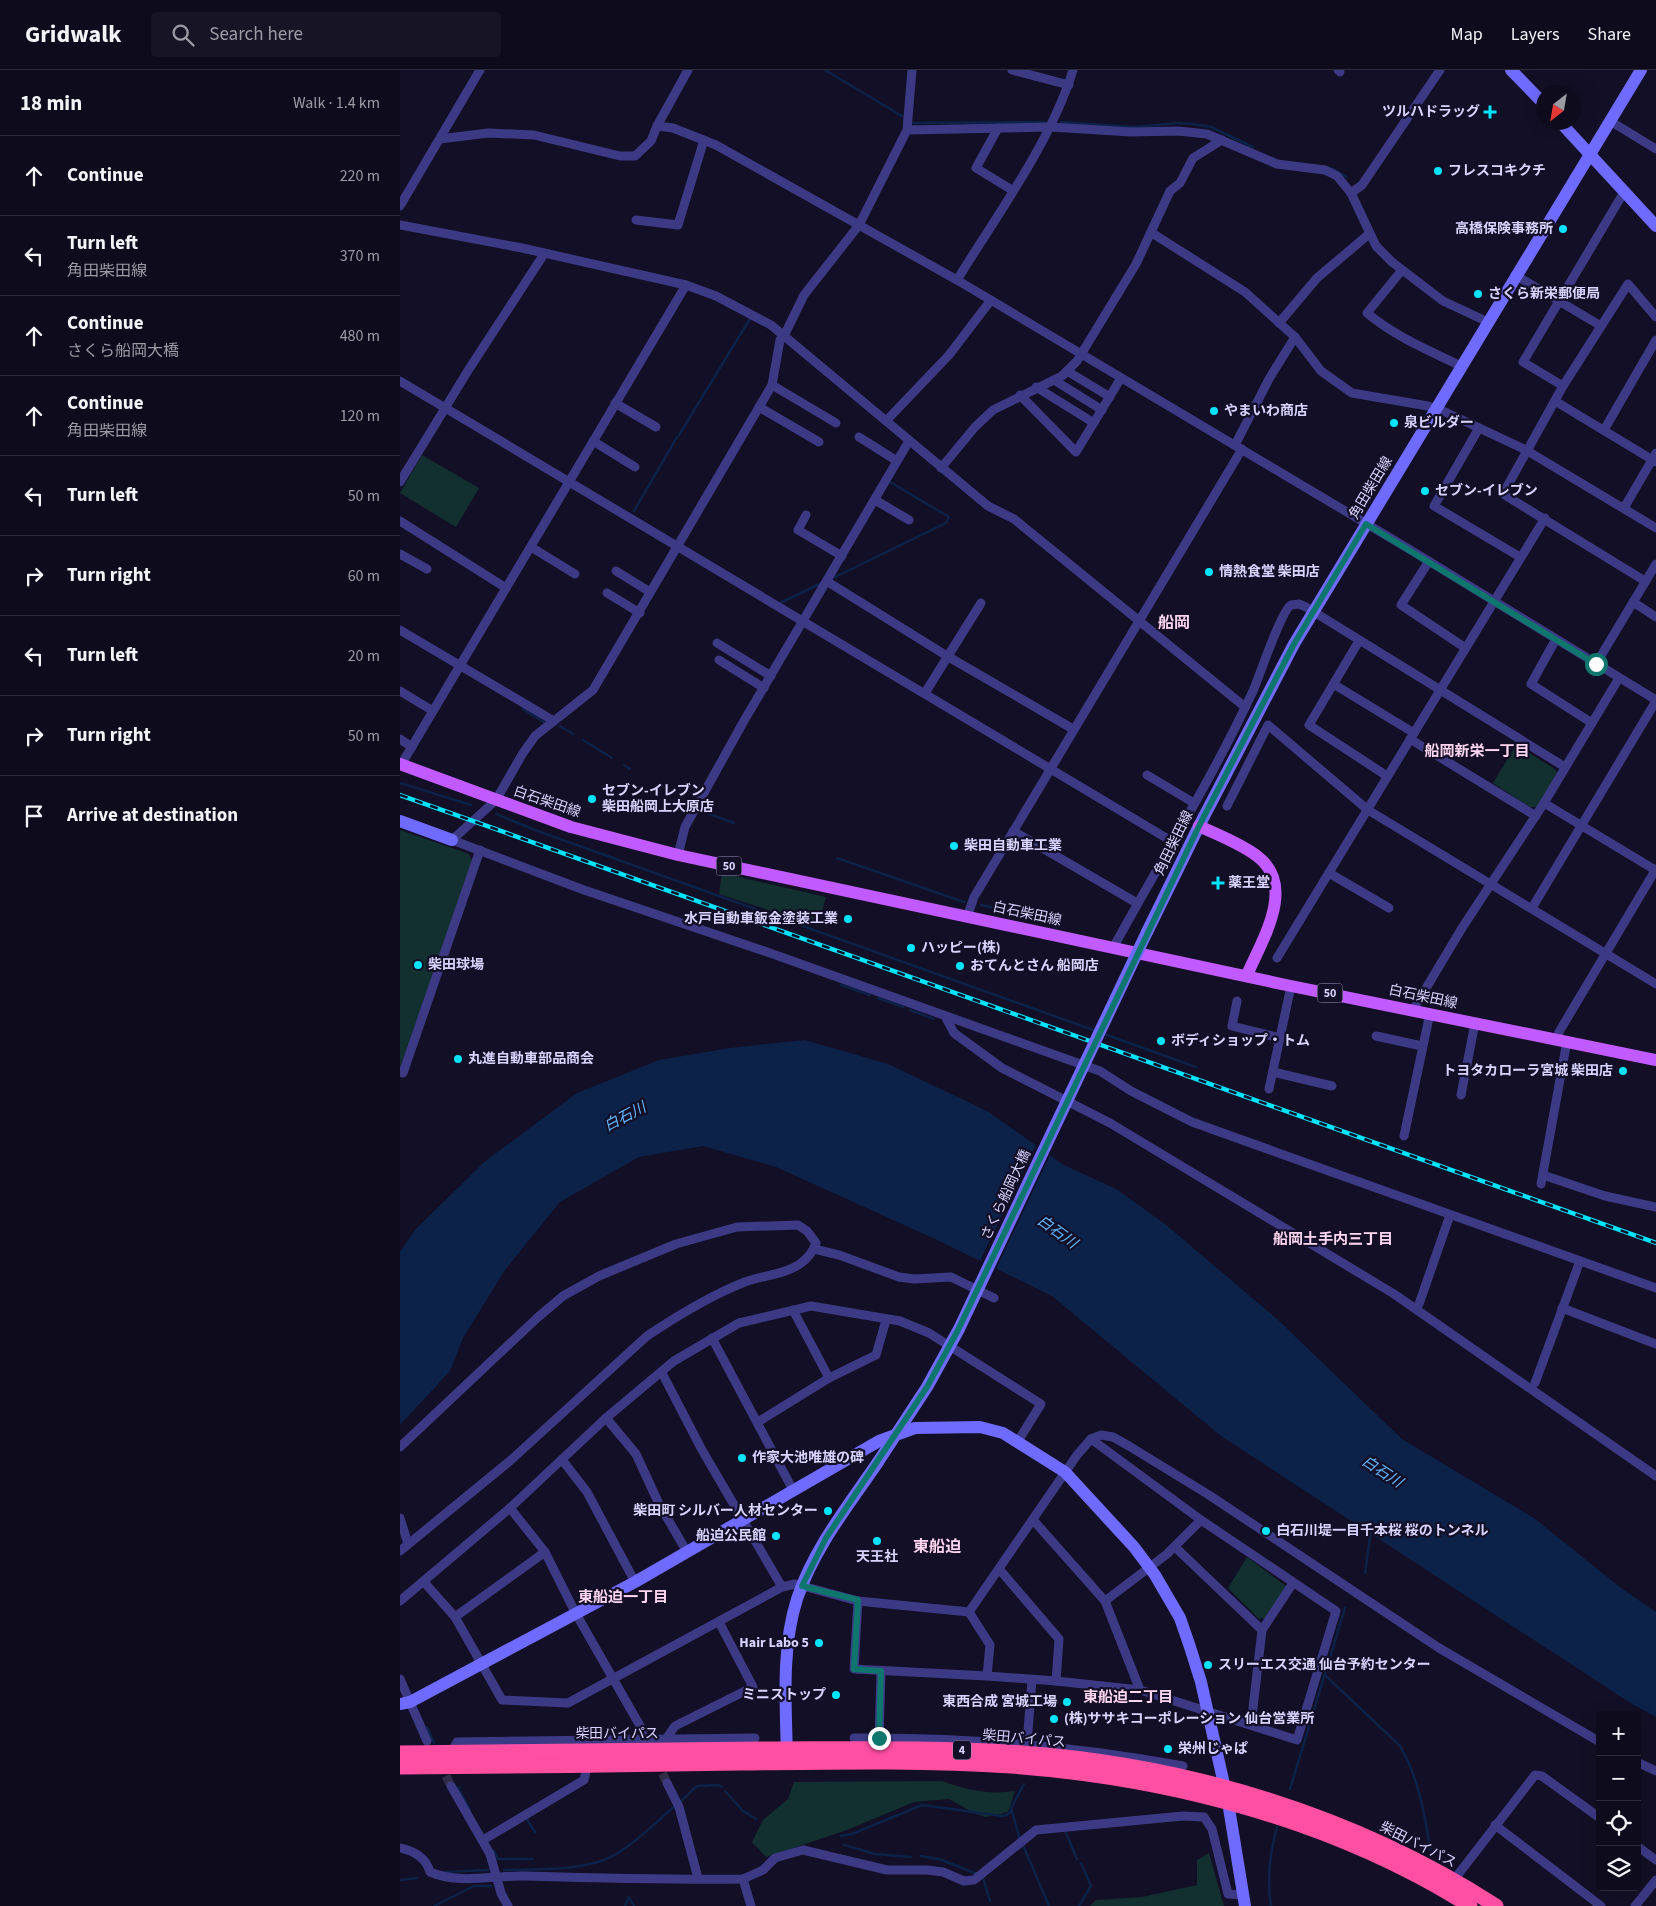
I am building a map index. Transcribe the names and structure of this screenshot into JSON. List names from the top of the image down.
{
  "streets": {
    "highway": ["柴田バイパス", "4"],
    "main road": [
      "角田柴田線",
      "白石柴田線",
      "50",
      "さくら船岡大橋"
    ]
  },
  "crossings": [
    ["角田柴田線", "さくら船岡大橋"]
  ],
  "districts": [
    "船岡",
    "船岡新栄一丁目",
    "船岡土手内三丁目",
    "東船迫",
    "東船迫一丁目",
    "東船迫二丁目"
  ],
  "water": ["白石川"],
  "places": {
    "health": ["ツルハドラッグ", "薬王堂"],
    "other": [
      "フレスコキクチ",
      "高橋保険事務所",
      "さくら新栄郵便局",
      "やまいわ商店",
      "泉ビルダー",
      "セブン-イレブン",
      "情熱食堂 柴田店",
      "セブン-イレブン 柴田船岡上大原店",
      "柴田自動車工業",
      "水戸自動車鈑金塗装工業",
      "ハッピー(株)",
      "柴田球場",
      "おてんとさん 船岡店",
      "ボディショップ・トム",
      "丸進自動車部品商会",
      "トヨタカローラ宮城 柴田店",
      "作家大池唯雄の碑",
      "柴田町 シルバー人材センター",
      "白石川堤一目千本桜 桜のトンネル",
      "船迫公民館",
      "天王社",
      "Hair Labo 5",
      "スリーエス交通 仙台予約センター",
      "ミニストップ",
      "東西合成 宮城工場",
      "(株)ササキコーポレーション 仙台営業所",
      "栄州じゃぱ"
    ]
  },
  "north": "bottom left",
  "page": {
    "header": "Gridwalk",
    "search": "Search here",
    "nav": ["Map", "Layers", "Share"],
    "heading": ["18 min", "Walk · 1.4 km"],
    "list": [
      ["Continue", "220 m"],
      ["Turn left", "角田柴田線", "370 m"],
      ["Continue", "さくら船岡大橋", "480 m"],
      ["Continue", "角田柴田線", "120 m"],
      ["Turn left", "50 m"],
      ["Turn right", "60 m"],
      ["Turn left", "20 m"],
      ["Turn right", "50 m"],
      "Arrive at destination"
    ],
    "map_buttons": ["+", "−"]
  }
}
